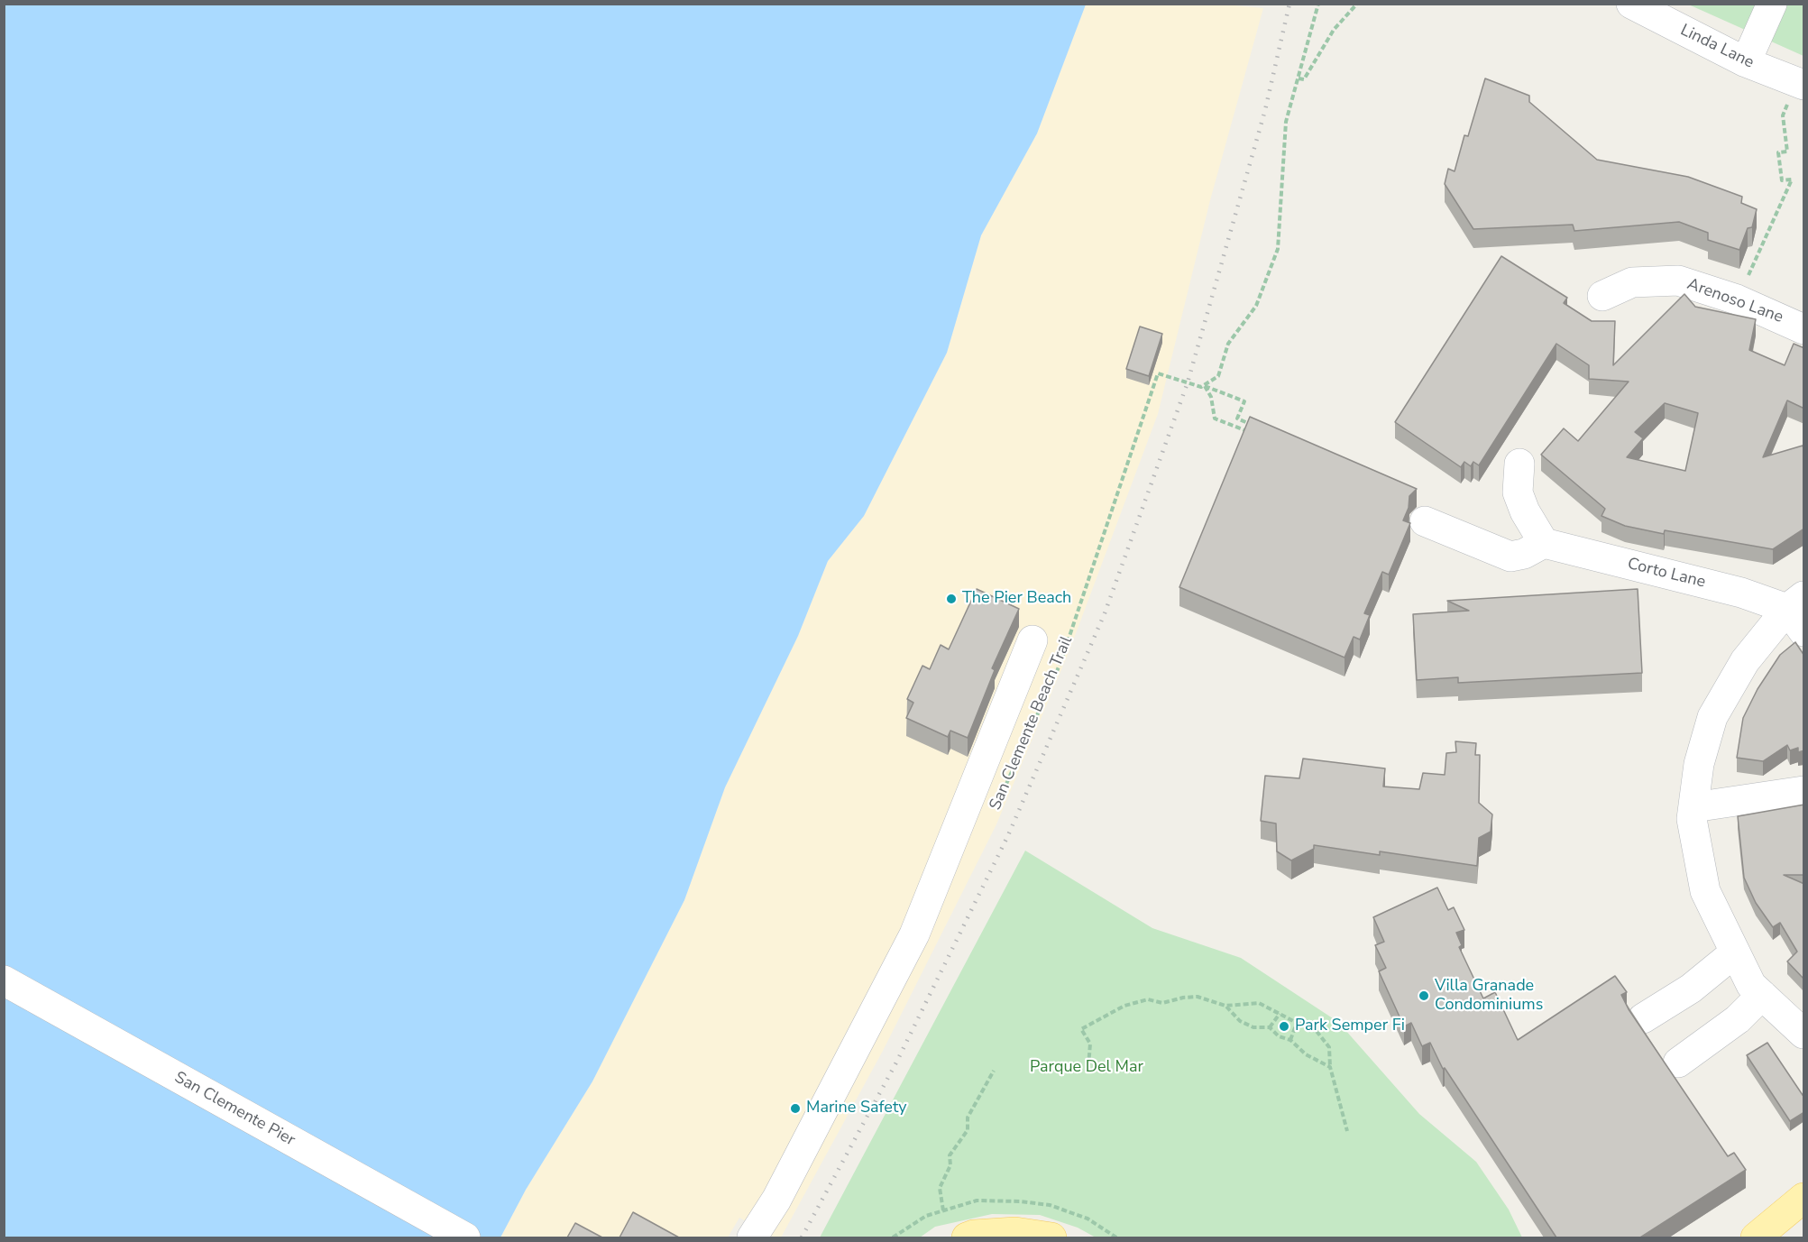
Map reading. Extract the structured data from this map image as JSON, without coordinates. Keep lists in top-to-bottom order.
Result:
{
  "streets": {
    "street": [
      "Linda Lane",
      "Arenoso Lane",
      "Corto Lane",
      "San Clemente Pier"
    ],
    "path": ["San Clemente Beach Trail"]
  },
  "parks": ["Parque Del Mar"],
  "places": [
    "The Pier Beach",
    "Villa Granade Condominiums",
    "Park Semper Fi",
    "Marine Safety"
  ]
}
